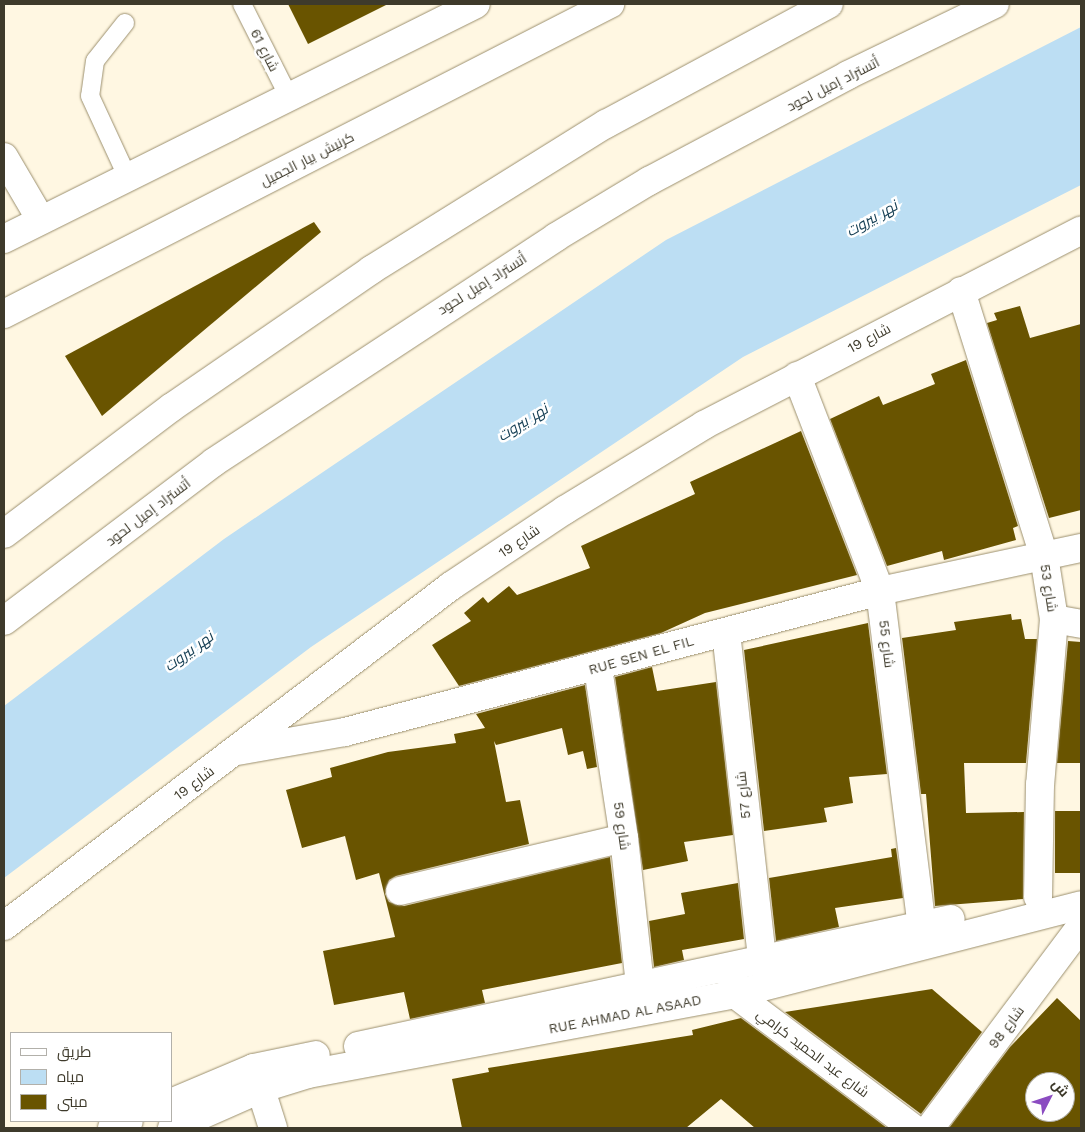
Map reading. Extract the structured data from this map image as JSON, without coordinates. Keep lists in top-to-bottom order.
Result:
{
  "streets": {
    "main road": [
      "أتستراد إميل لحود",
      "كرنيش بيار الجميل",
      "شارع 19",
      "شارع 53",
      "شارع 55",
      "RUE SEN EL FIL",
      "شارع 57",
      "شارع 59",
      "RUE AHMAD AL ASAAD",
      "شارع 98",
      "شارع عبد الحميد كرامي"
    ],
    "lane": ["شارع 61"]
  },
  "crossings": [
    ["شارع 19", "شارع 53"],
    ["شارع 19", "شارع 55"],
    ["شارع 19", "RUE SEN EL FIL"],
    ["شارع 53", "RUE SEN EL FIL"],
    ["شارع 53", "RUE AHMAD AL ASAAD"],
    ["شارع 55", "RUE SEN EL FIL"],
    ["شارع 55", "RUE AHMAD AL ASAAD"],
    ["RUE SEN EL FIL", "شارع 57"],
    ["RUE SEN EL FIL", "شارع 59"],
    ["شارع 57", "RUE AHMAD AL ASAAD"],
    ["شارع 59", "RUE AHMAD AL ASAAD"],
    ["RUE AHMAD AL ASAAD", "شارع عبد الحميد كرامي"]
  ],
  "water": ["نهر بيروت"],
  "legend": ["طريق", "مياه", "مبنى"],
  "north": "top right"
}
